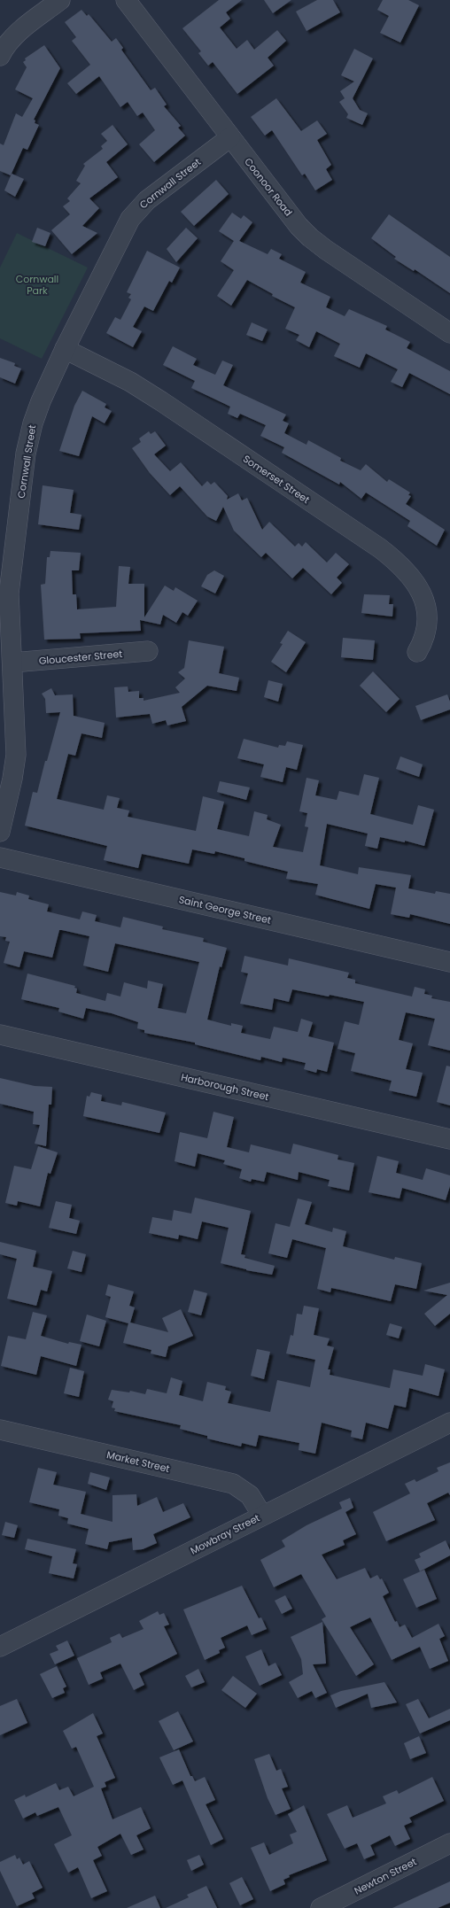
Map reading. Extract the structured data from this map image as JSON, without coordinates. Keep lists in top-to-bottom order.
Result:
{
  "streets": {
    "street": [
      "Cornwall Street",
      "Coonoor Road",
      "Somerset Street",
      "Gloucester Street",
      "Saint George Street",
      "Harborough Street",
      "Market Street",
      "Mowbray Street",
      "Newton Street"
    ]
  },
  "crossings": [
    ["Cornwall Street", "Coonoor Road"],
    ["Cornwall Street", "Somerset Street"],
    ["Cornwall Street", "Gloucester Street"],
    ["Market Street", "Mowbray Street"]
  ],
  "parks": ["Cornwall Park"]
}
